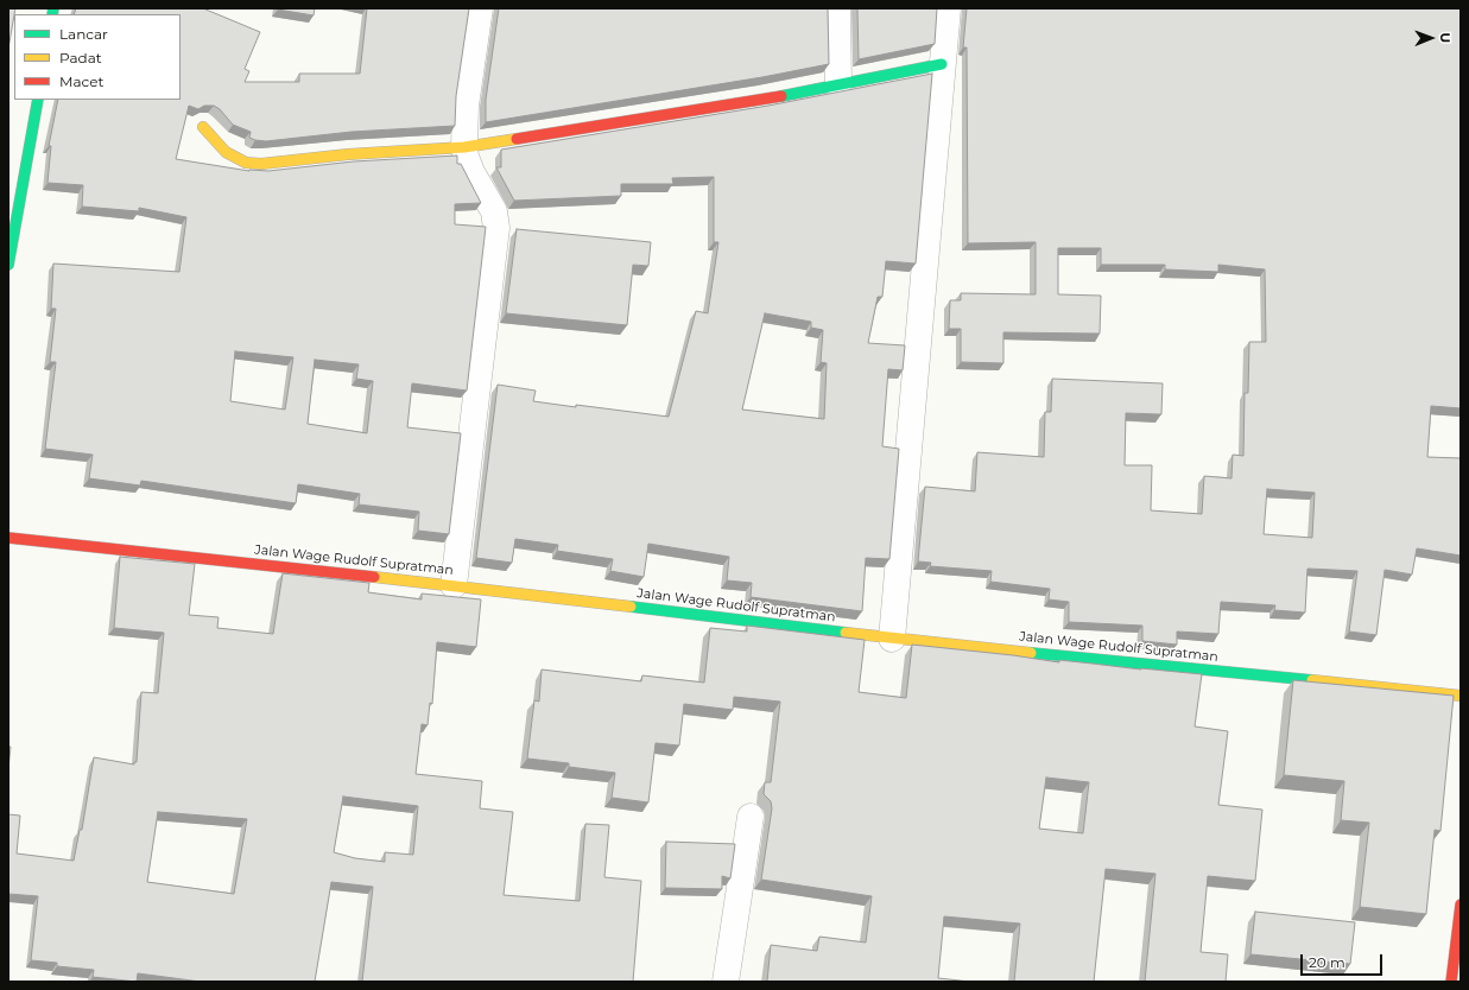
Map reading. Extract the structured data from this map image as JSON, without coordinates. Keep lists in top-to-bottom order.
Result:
{
  "streets": {
    "street": ["Jalan Wage Rudolf Supratman"]
  },
  "legend": ["Lancar", "Padat", "Macet"],
  "scale_bar": "20 m",
  "north": "right"
}
